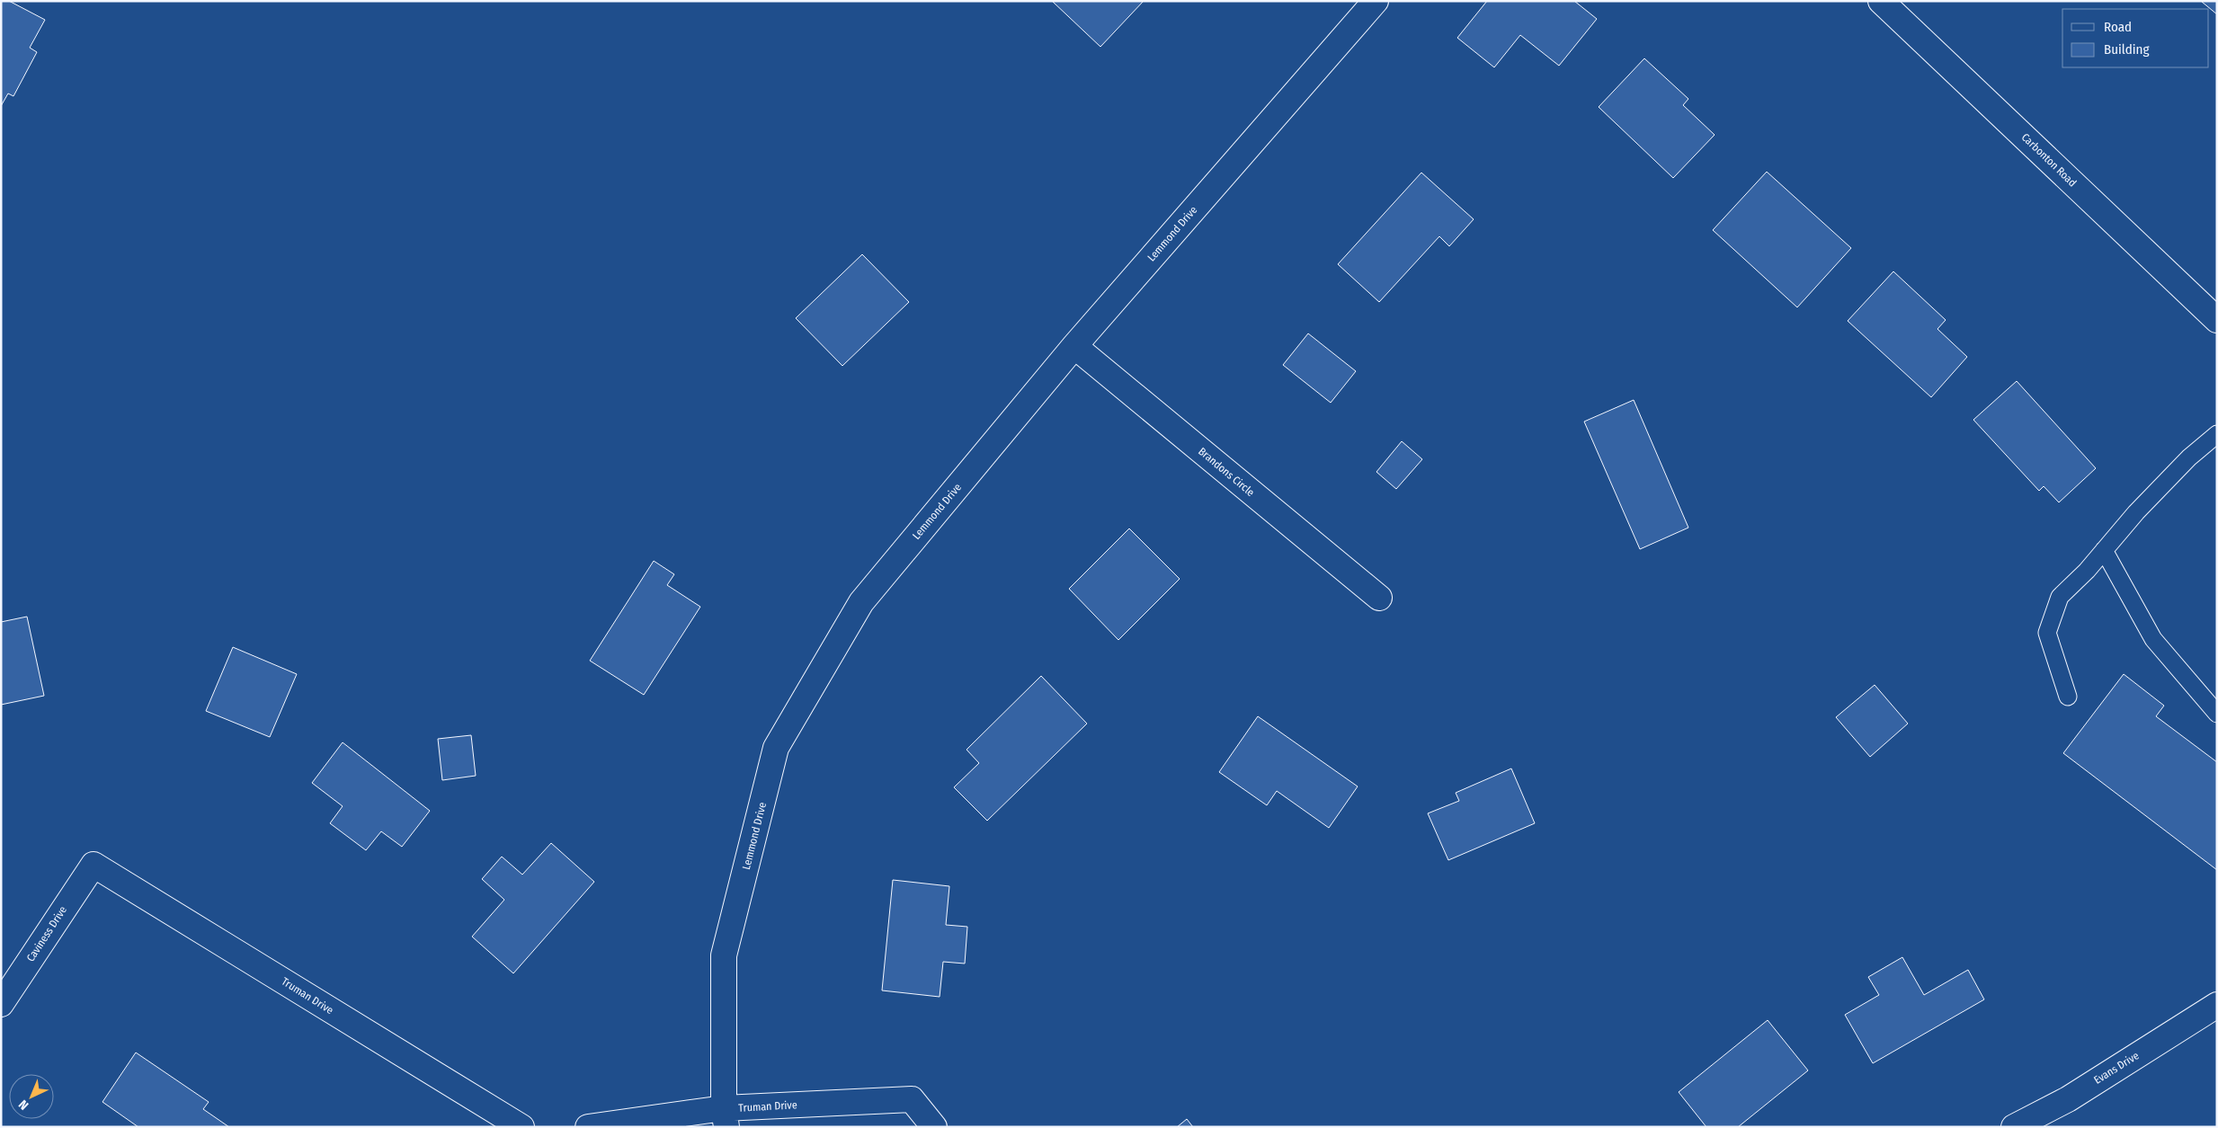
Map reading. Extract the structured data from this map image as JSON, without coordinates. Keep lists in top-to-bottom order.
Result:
{
  "streets": {
    "street": [
      "Carbonton Road",
      "Lemmond Drive",
      "Brandons Circle",
      "Caviness Drive",
      "Truman Drive",
      "Evans Drive"
    ]
  },
  "crossings": [
    ["Lemmond Drive", "Brandons Circle"],
    ["Lemmond Drive", "Truman Drive"],
    ["Caviness Drive", "Truman Drive"]
  ],
  "legend": ["Road", "Building"],
  "north": "bottom left"
}
